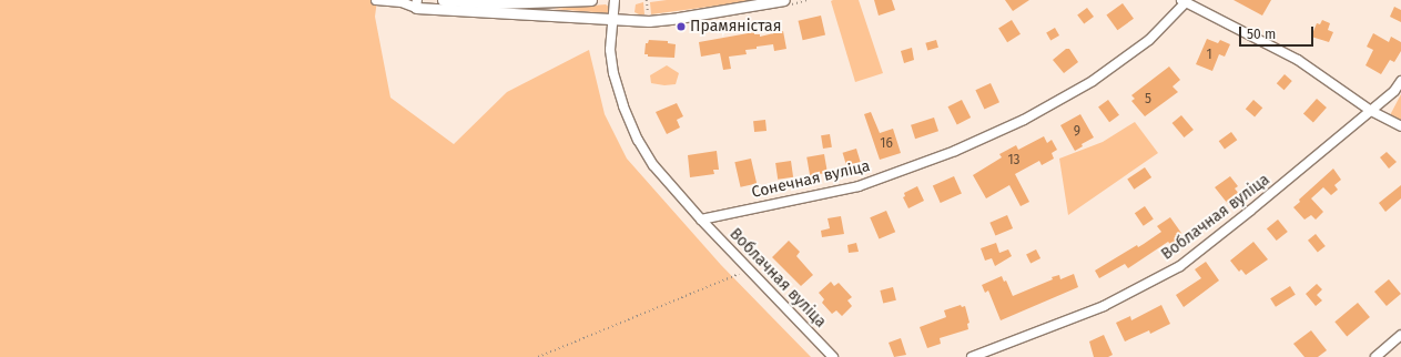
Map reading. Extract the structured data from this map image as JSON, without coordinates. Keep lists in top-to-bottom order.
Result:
{
  "streets": {
    "street": ["Сонечная вуліца", "Воблачная вуліца"]
  },
  "crossings": [
    ["Сонечная вуліца", "Воблачная вуліца"]
  ],
  "places": ["Прамяністая"],
  "house_numbers": [
    "1",
    "5",
    "9",
    "16",
    "13"
  ],
  "scale_bar": "50 m"
}
